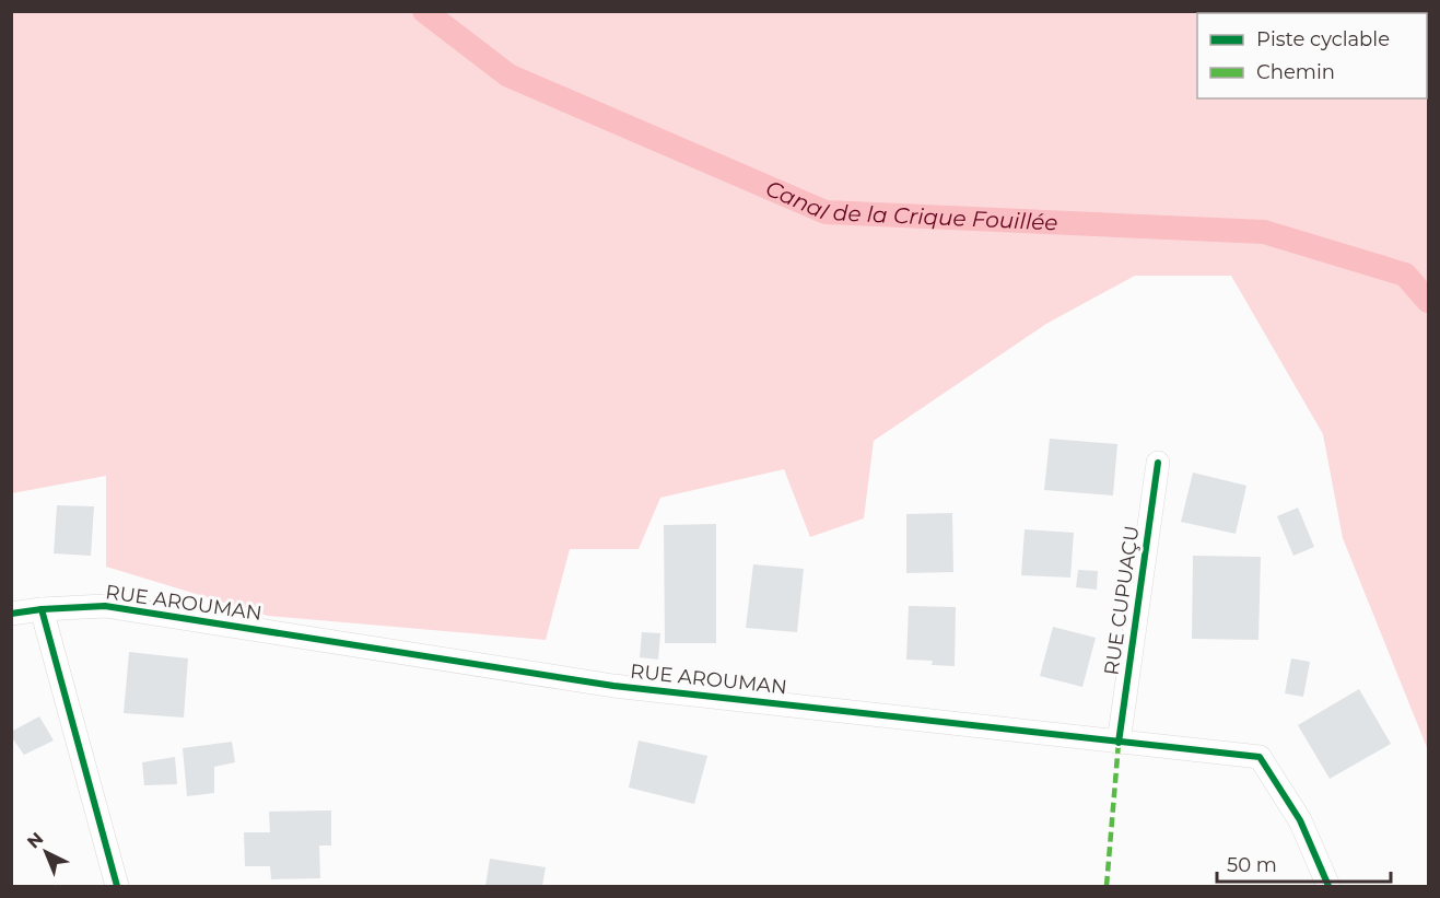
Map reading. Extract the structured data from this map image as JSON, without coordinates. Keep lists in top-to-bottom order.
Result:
{
  "streets": {
    "street": ["RUE CUPUAÇU", "RUE AROUMAN"]
  },
  "crossings": [
    ["RUE CUPUAÇU", "RUE AROUMAN"]
  ],
  "water": ["Canal de la Crique Fouillée"],
  "legend": ["Piste cyclable", "Chemin"],
  "scale_bar": "50 m",
  "north": "top left"
}
